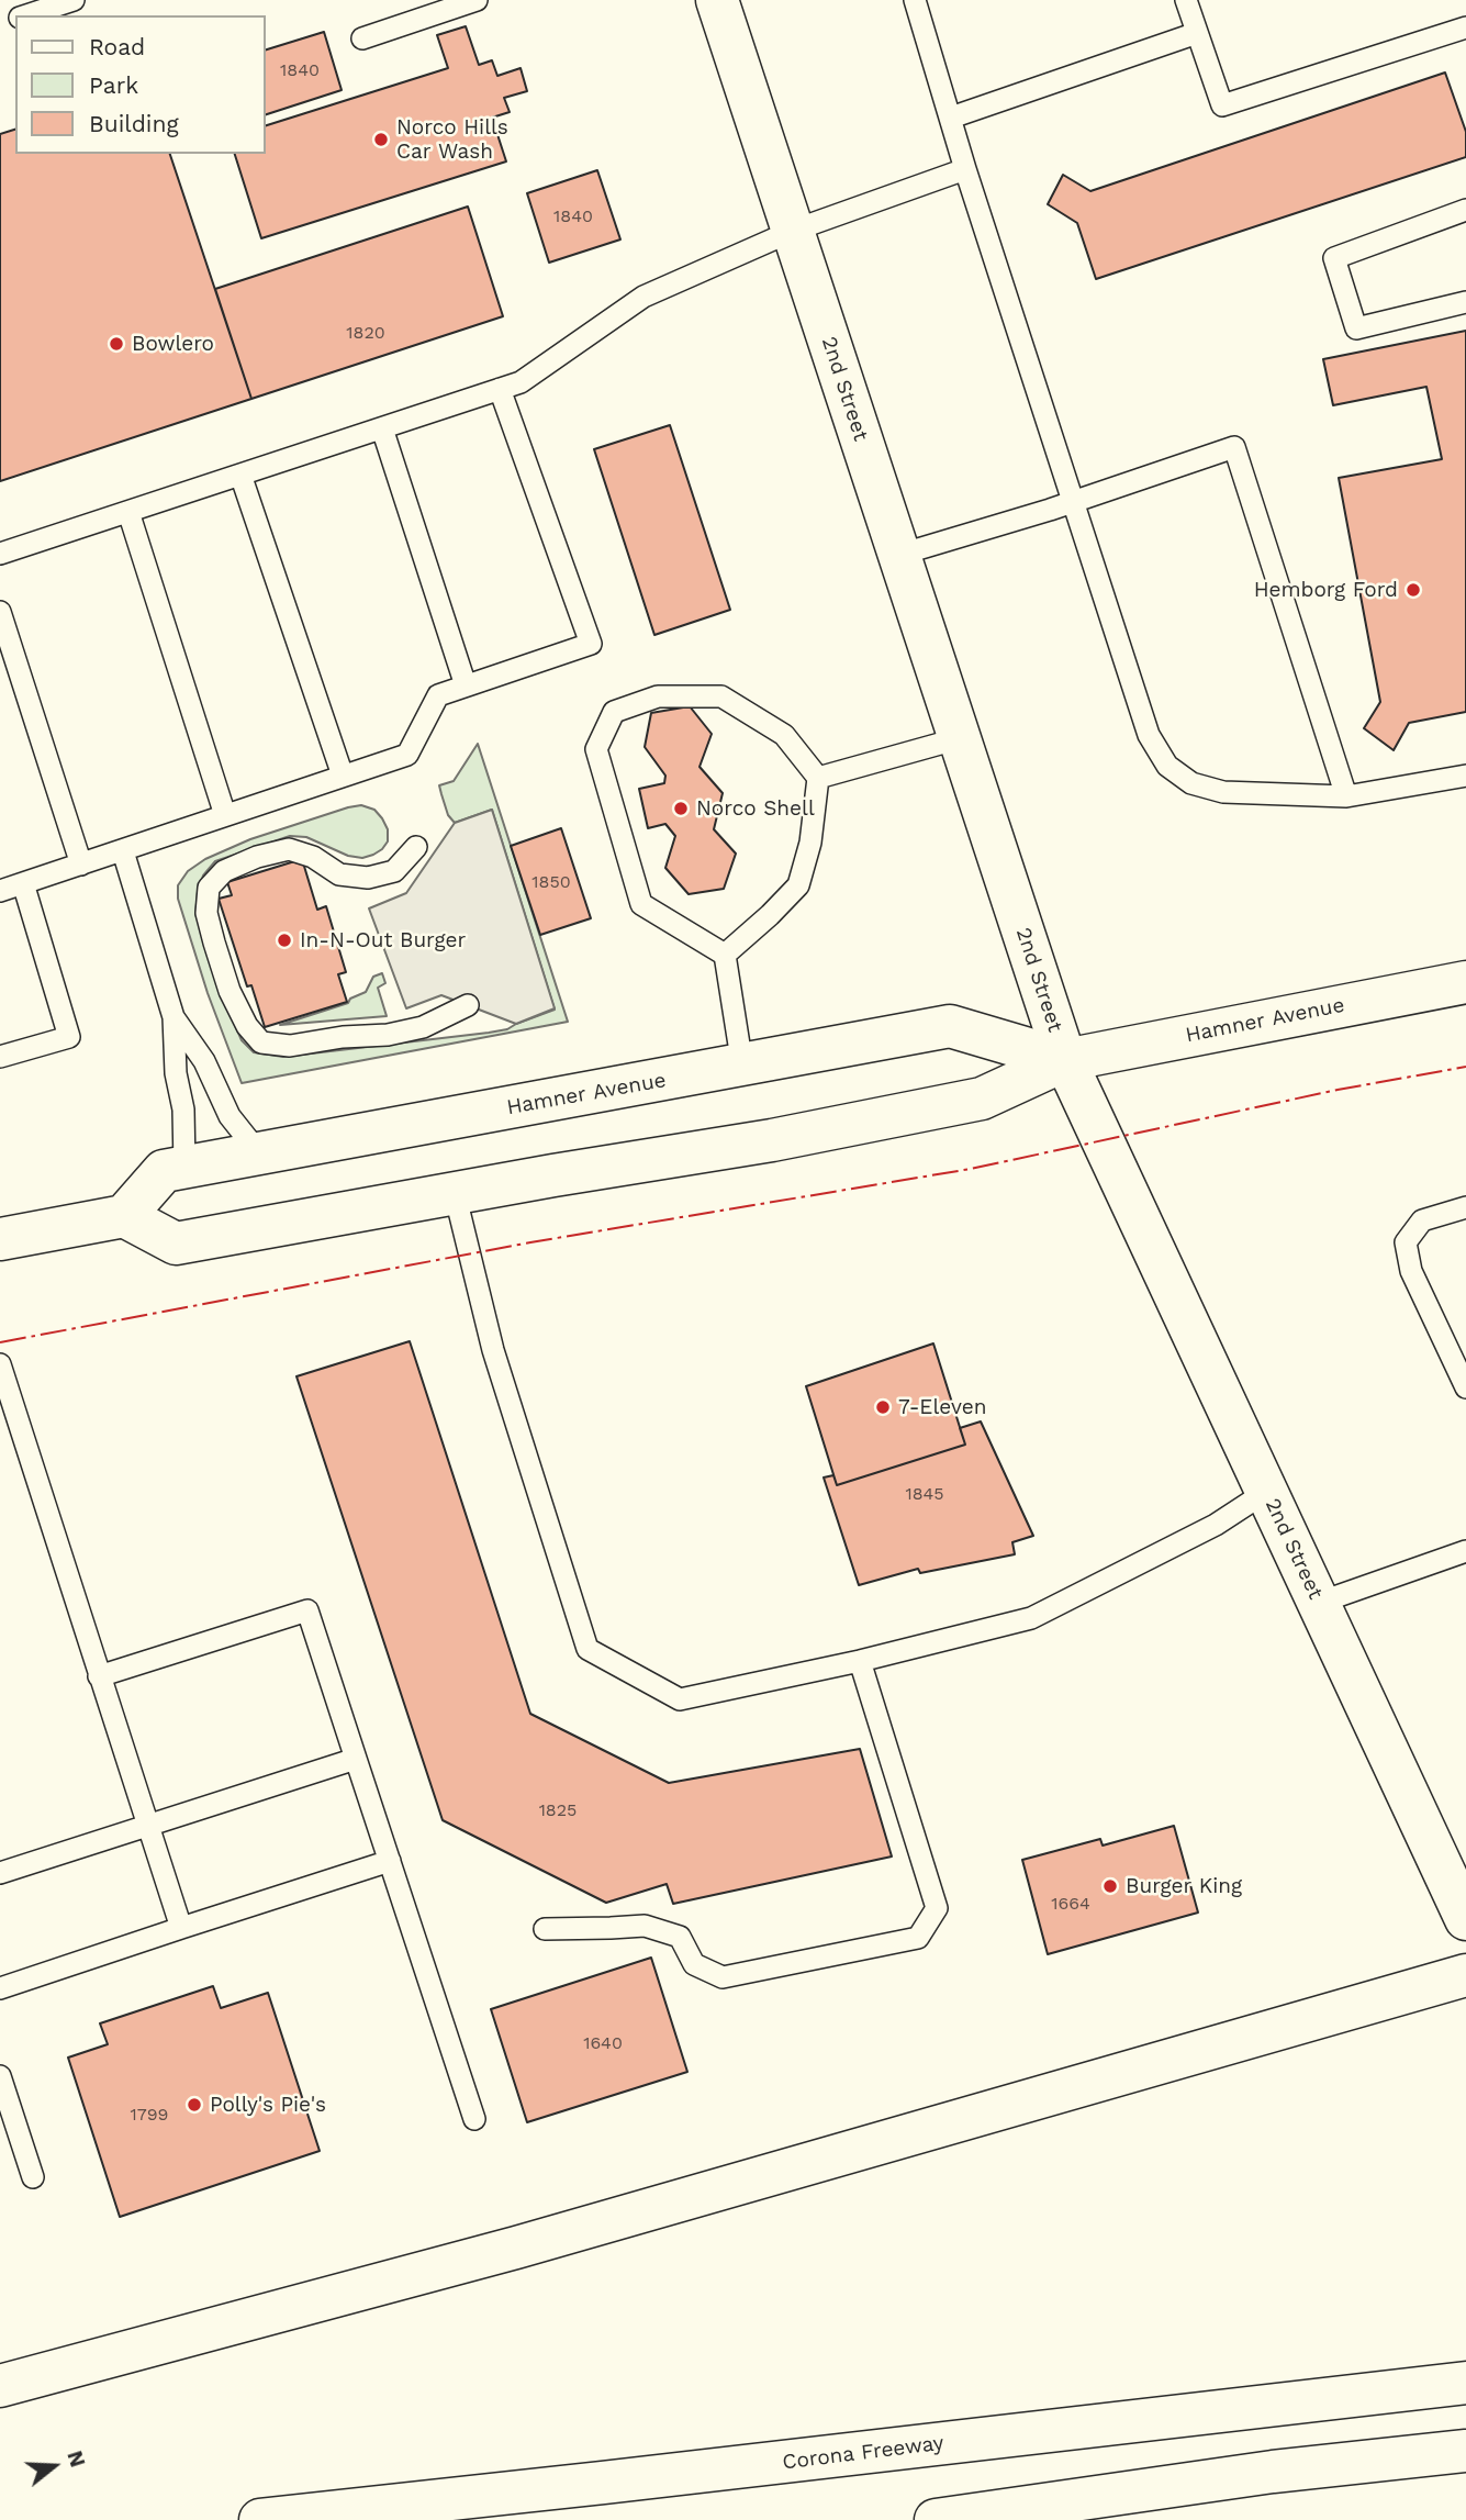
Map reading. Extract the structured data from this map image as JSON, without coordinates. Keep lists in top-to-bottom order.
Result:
{
  "streets": {
    "main road": ["2nd Street", "Hamner Avenue", "Corona Freeway"]
  },
  "crossings": [
    ["2nd Street", "Hamner Avenue"]
  ],
  "places": [
    "Norco Hills Car Wash",
    "Bowlero",
    "Hemborg Ford",
    "Norco Shell",
    "In-N-Out Burger",
    "7-Eleven",
    "Burger King",
    "Polly's Pie's"
  ],
  "house_numbers": [
    "1840",
    "1840",
    "1820",
    "1850",
    "1845",
    "1825",
    "1664",
    "1640",
    "1799"
  ],
  "legend": ["Road", "Park", "Building"],
  "north": "right"
}
